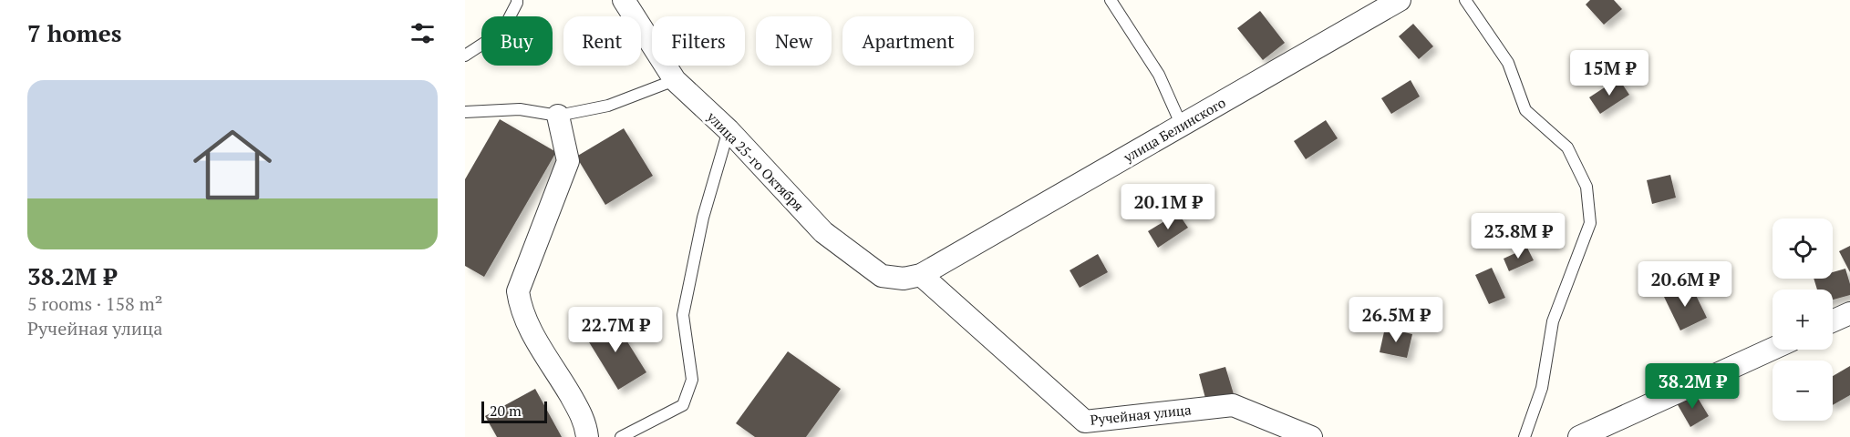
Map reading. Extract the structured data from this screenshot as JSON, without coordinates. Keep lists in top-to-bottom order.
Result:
{
  "streets": {
    "street": ["улица Белинского", "улица 25-го Октября", "Ручейная улица"]
  },
  "crossings": [
    ["улица Белинского", "улица 25-го Октября"],
    ["улица Белинского", "Ручейная улица"],
    ["улица 25-го Октября", "Ручейная улица"]
  ],
  "scale_bar": "20 m",
  "page": {
    "heading": "7 homes",
    "chip": [
      "Buy",
      "Rent",
      "Filters",
      "New",
      "Apartment"
    ],
    "price": [
      "15M ₽",
      "20.1M ₽",
      "23.8M ₽",
      "20.6M ₽",
      "26.5M ₽",
      "22.7M ₽",
      "38.2M ₽"
    ],
    "list": [
      {
        "name": "38.2M ₽",
        "note": "5 rooms · 158 m² · Ручейная улица"
      }
    ],
    "map_buttons": ["+", "−"],
    "scale": "20 m"
  }
}
